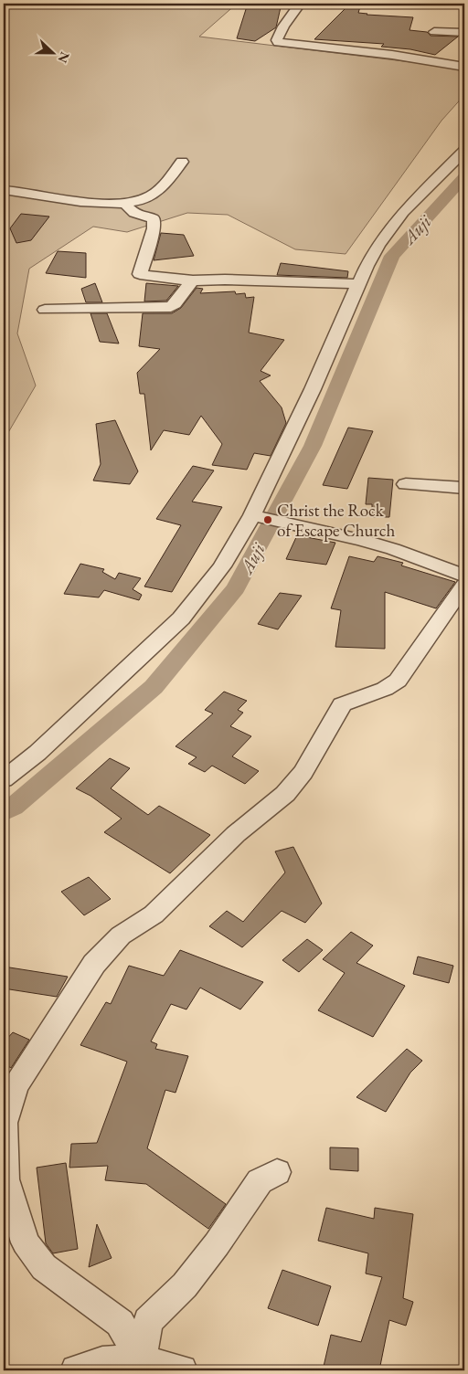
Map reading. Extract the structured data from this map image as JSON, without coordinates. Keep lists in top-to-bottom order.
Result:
{
  "water": ["Auji"],
  "places": ["Christ the Rock of Escape Church"],
  "north": "right"
}
